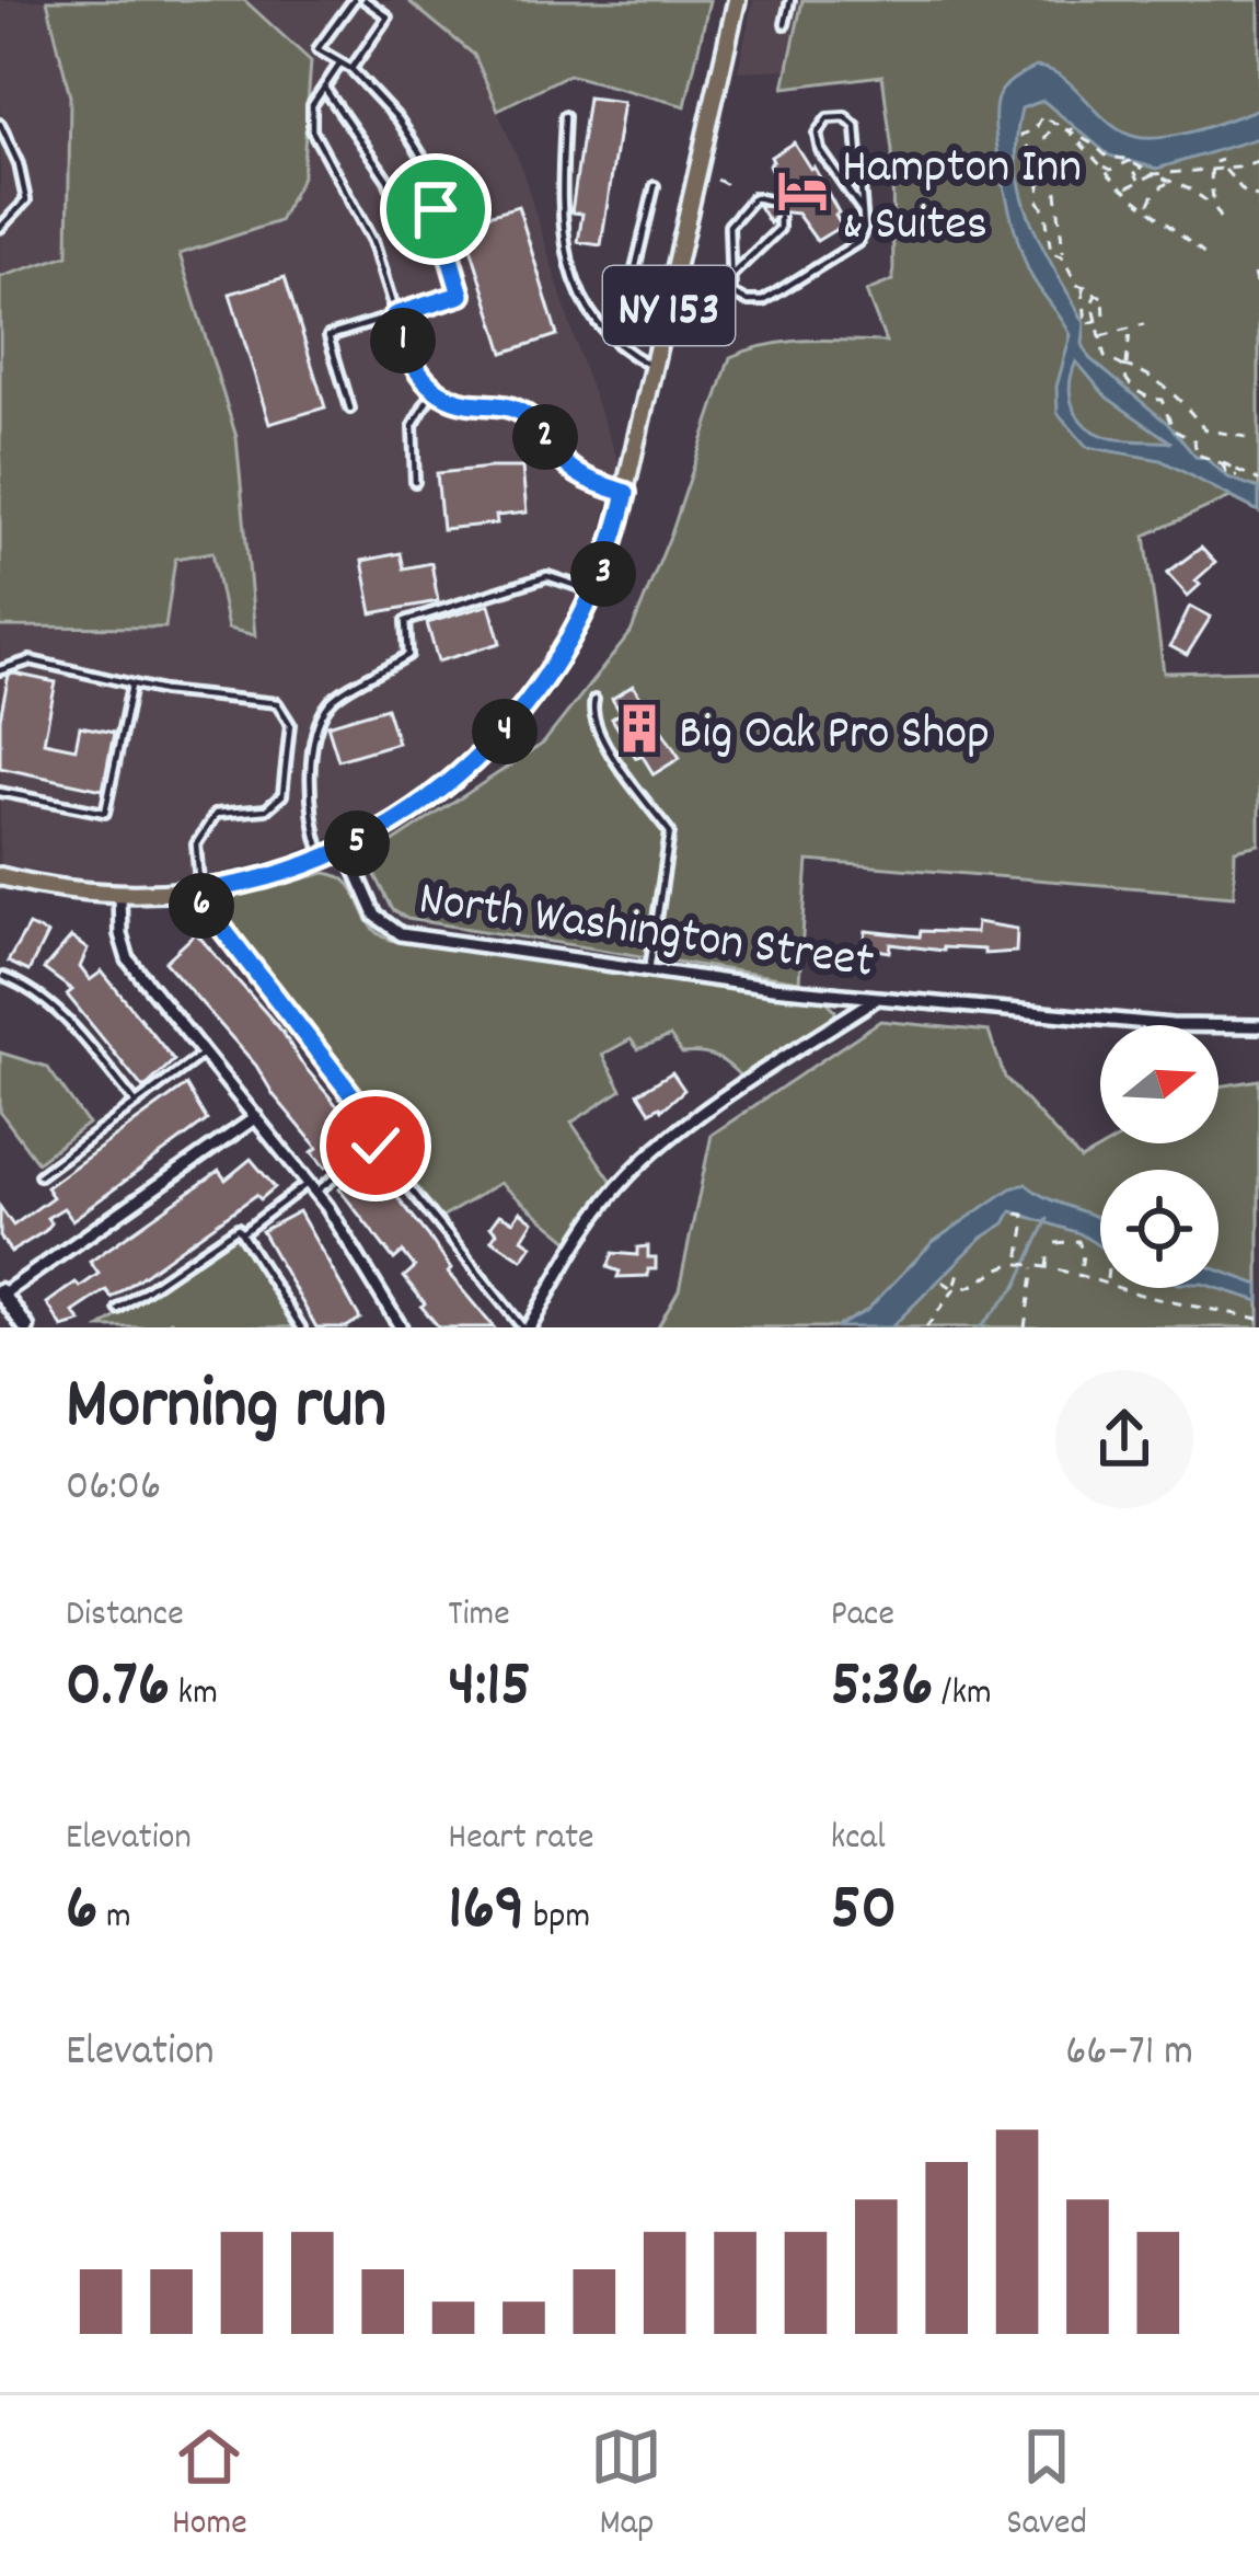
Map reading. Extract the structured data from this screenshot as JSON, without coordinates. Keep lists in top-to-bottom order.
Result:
{
  "streets": {
    "main road": ["NY 153"],
    "street": ["North Washington Street"]
  },
  "crossings": [
    ["NY 153", "North Washington Street"]
  ],
  "places": {
    "hotel": ["Hampton Inn & Suites"],
    "building": ["Big Oak Pro Shop"]
  },
  "north": "right",
  "page": {
    "pins": [
      "1",
      "2",
      "3",
      "4",
      "5",
      "6"
    ],
    "heading": ["Morning run", "06:06"],
    "stats": [
      ["Distance", "0.76 km"],
      ["Time", "4:15"],
      ["Pace", "5:36 /km"],
      ["Elevation", "6 m"],
      ["Heart rate", "169 bpm"],
      ["kcal", "50"]
    ],
    "chart": ["Elevation", "66–71 m"],
    "tabs": ["Home", "Map", "Saved"]
  }
}
